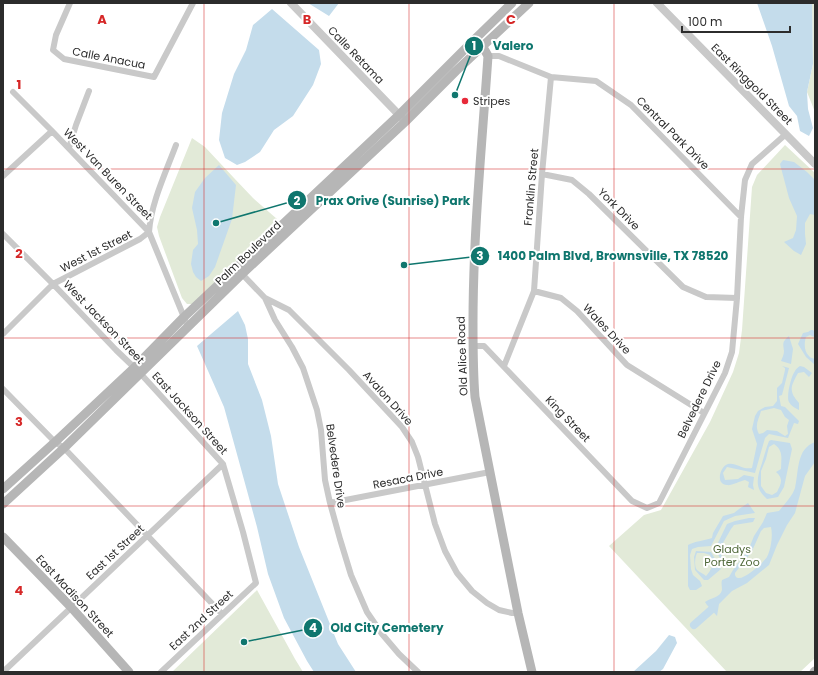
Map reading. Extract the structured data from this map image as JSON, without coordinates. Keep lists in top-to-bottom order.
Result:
{
  "streets": {
    "main road": ["Palm Boulevard", "Old Alice Road", "East Madison Street"],
    "street": [
      "Calle Retama",
      "Calle Anacua",
      "East Ringgold Street",
      "Central Park Drive",
      "West Van Buren Street",
      "Franklin Street",
      "York Drive",
      "West 1st Street",
      "West Jackson Street",
      "Wales Drive",
      "Avalon Drive",
      "Belvedere Drive",
      "East Jackson Street",
      "King Street",
      "Resaca Drive",
      "East 1st Street",
      "East 2nd Street"
    ]
  },
  "crossings": [
    ["Calle Retama", "Palm Boulevard"],
    ["East Ringgold Street", "Belvedere Drive"],
    ["Central Park Drive", "Franklin Street"],
    ["Central Park Drive", "Old Alice Road"],
    ["Central Park Drive", "Belvedere Drive"],
    ["West Van Buren Street", "West 1st Street"],
    ["West Van Buren Street", "Palm Boulevard"],
    ["Franklin Street", "York Drive"],
    ["Franklin Street", "Wales Drive"],
    ["Franklin Street", "King Street"],
    ["York Drive", "Belvedere Drive"],
    ["West 1st Street", "West Jackson Street"],
    ["Palm Boulevard", "West Jackson Street"],
    ["Palm Boulevard", "Avalon Drive"],
    ["Palm Boulevard", "East Jackson Street"],
    ["West Jackson Street", "East Jackson Street"],
    ["Wales Drive", "Belvedere Drive"],
    ["Old Alice Road", "Avalon Drive"],
    ["Old Alice Road", "King Street"],
    ["Old Alice Road", "Resaca Drive"],
    ["Avalon Drive", "Belvedere Drive"],
    ["Avalon Drive", "Resaca Drive"],
    ["Belvedere Drive", "King Street"],
    ["Belvedere Drive", "Resaca Drive"],
    ["East Jackson Street", "East 1st Street"],
    ["East Jackson Street", "East 2nd Street"],
    ["East 1st Street", "East Madison Street"]
  ],
  "parks": ["Gladys Porter Zoo"],
  "places": [
    "Valero",
    "Stripes",
    "Prax Orive (Sunrise) Park",
    "1400 Palm Blvd, Brownsville, TX 78520",
    "Old City Cemetery"
  ],
  "scale_bar": "100 m",
  "grid": {
    "columns": ["A", "B", "C"],
    "rows": [
      "1",
      "2",
      "3",
      "4"
    ]
  }
}
